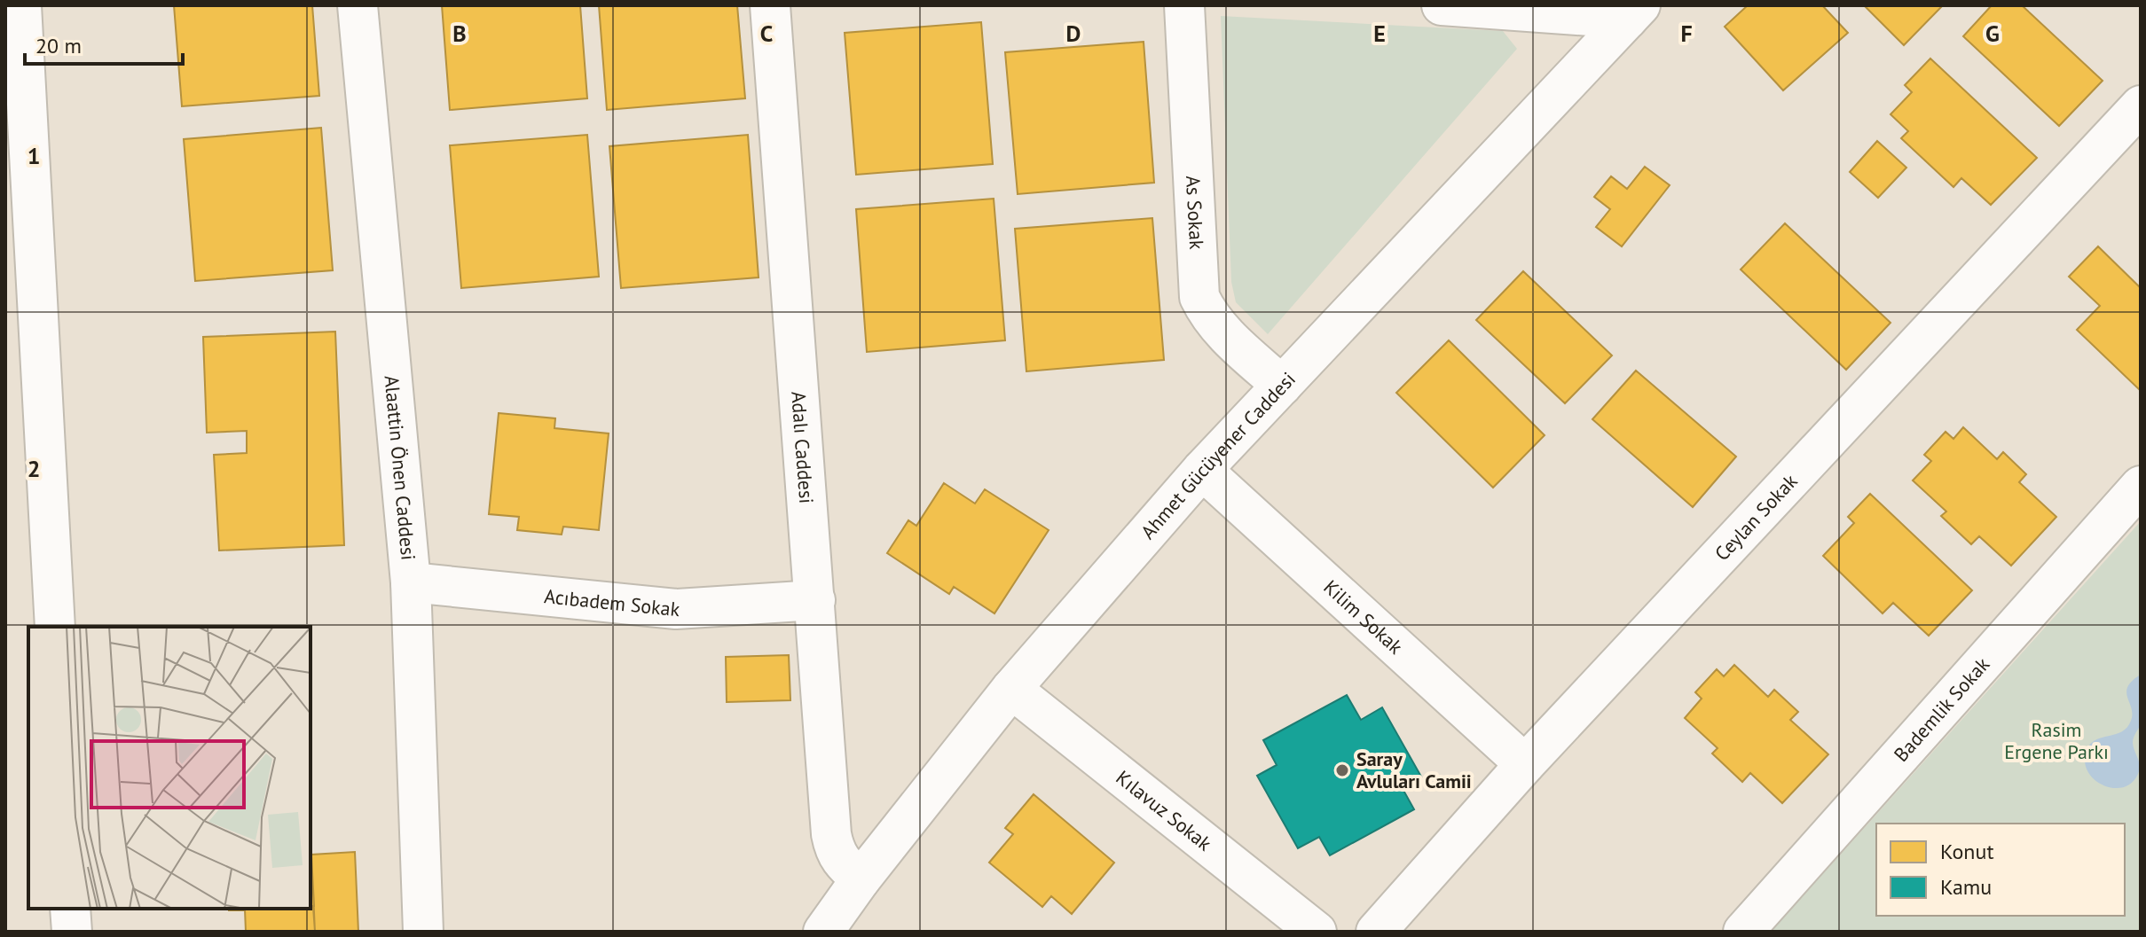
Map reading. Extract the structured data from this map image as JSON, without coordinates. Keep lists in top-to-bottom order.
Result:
{
  "streets": {
    "street": [
      "As Sokak",
      "Adalı Caddesi",
      "Ahmet Gücüyener Caddesi",
      "Alaattin Önen Caddesi",
      "Ceylan Sokak",
      "Acıbadem Sokak",
      "Kilim Sokak",
      "Bademlik Sokak",
      "Kılavuz Sokak"
    ]
  },
  "crossings": [
    ["As Sokak", "Ahmet Gücüyener Caddesi"],
    ["Adalı Caddesi", "Ahmet Gücüyener Caddesi"],
    ["Adalı Caddesi", "Acıbadem Sokak"],
    ["Ahmet Gücüyener Caddesi", "Kilim Sokak"],
    ["Ahmet Gücüyener Caddesi", "Kılavuz Sokak"],
    ["Alaattin Önen Caddesi", "Acıbadem Sokak"],
    ["Ceylan Sokak", "Kilim Sokak"]
  ],
  "parks": ["Rasim Ergene Parkı"],
  "places": ["Saray Avluları Camii"],
  "legend": ["Konut", "Kamu"],
  "scale_bar": "20 m",
  "grid": {
    "columns": [
      "B",
      "C",
      "D",
      "E",
      "F",
      "G"
    ],
    "rows": ["1", "2"]
  }
}
